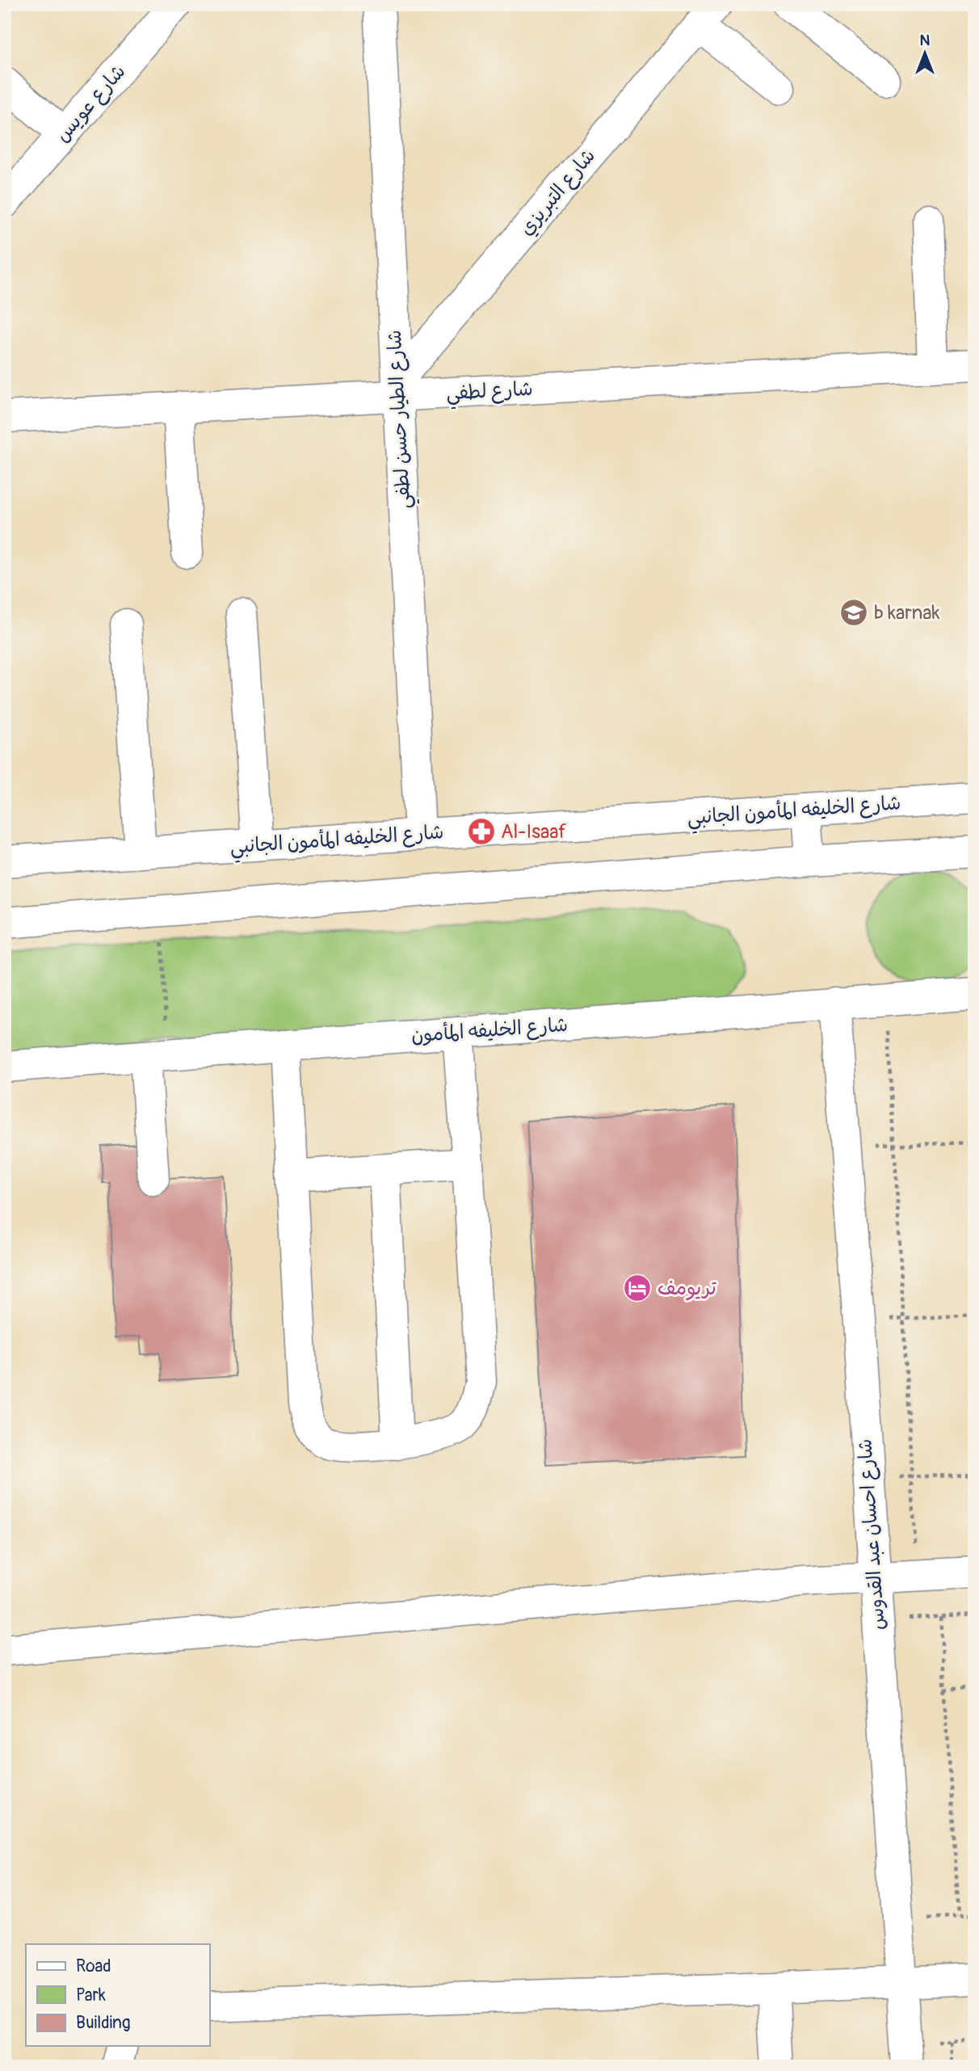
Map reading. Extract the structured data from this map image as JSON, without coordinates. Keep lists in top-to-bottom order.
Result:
{
  "streets": {
    "street": [
      "شارع عويس",
      "شارع التبريزي",
      "شارع لطفي",
      "شارع الطيار حسن لطفي",
      "شارع الخليفه المأمون الجانبي",
      "شارع الخليفه المأمون",
      "شارع احسان عبد القدوس"
    ]
  },
  "crossings": [
    ["شارع التبريزي", "شارع لطفي"],
    ["شارع التبريزي", "شارع الطيار حسن لطفي"],
    ["شارع لطفي", "شارع الطيار حسن لطفي"],
    ["شارع الطيار حسن لطفي", "شارع الخليفه المأمون الجانبي"],
    ["شارع الخليفه المأمون", "شارع احسان عبد القدوس"]
  ],
  "places": {
    "school or university": ["b karnak"],
    "pharmacy": ["Al-Isaaf"],
    "hotel": ["تريومف"]
  },
  "legend": ["Road", "Park", "Building"],
  "north": "top"
}
